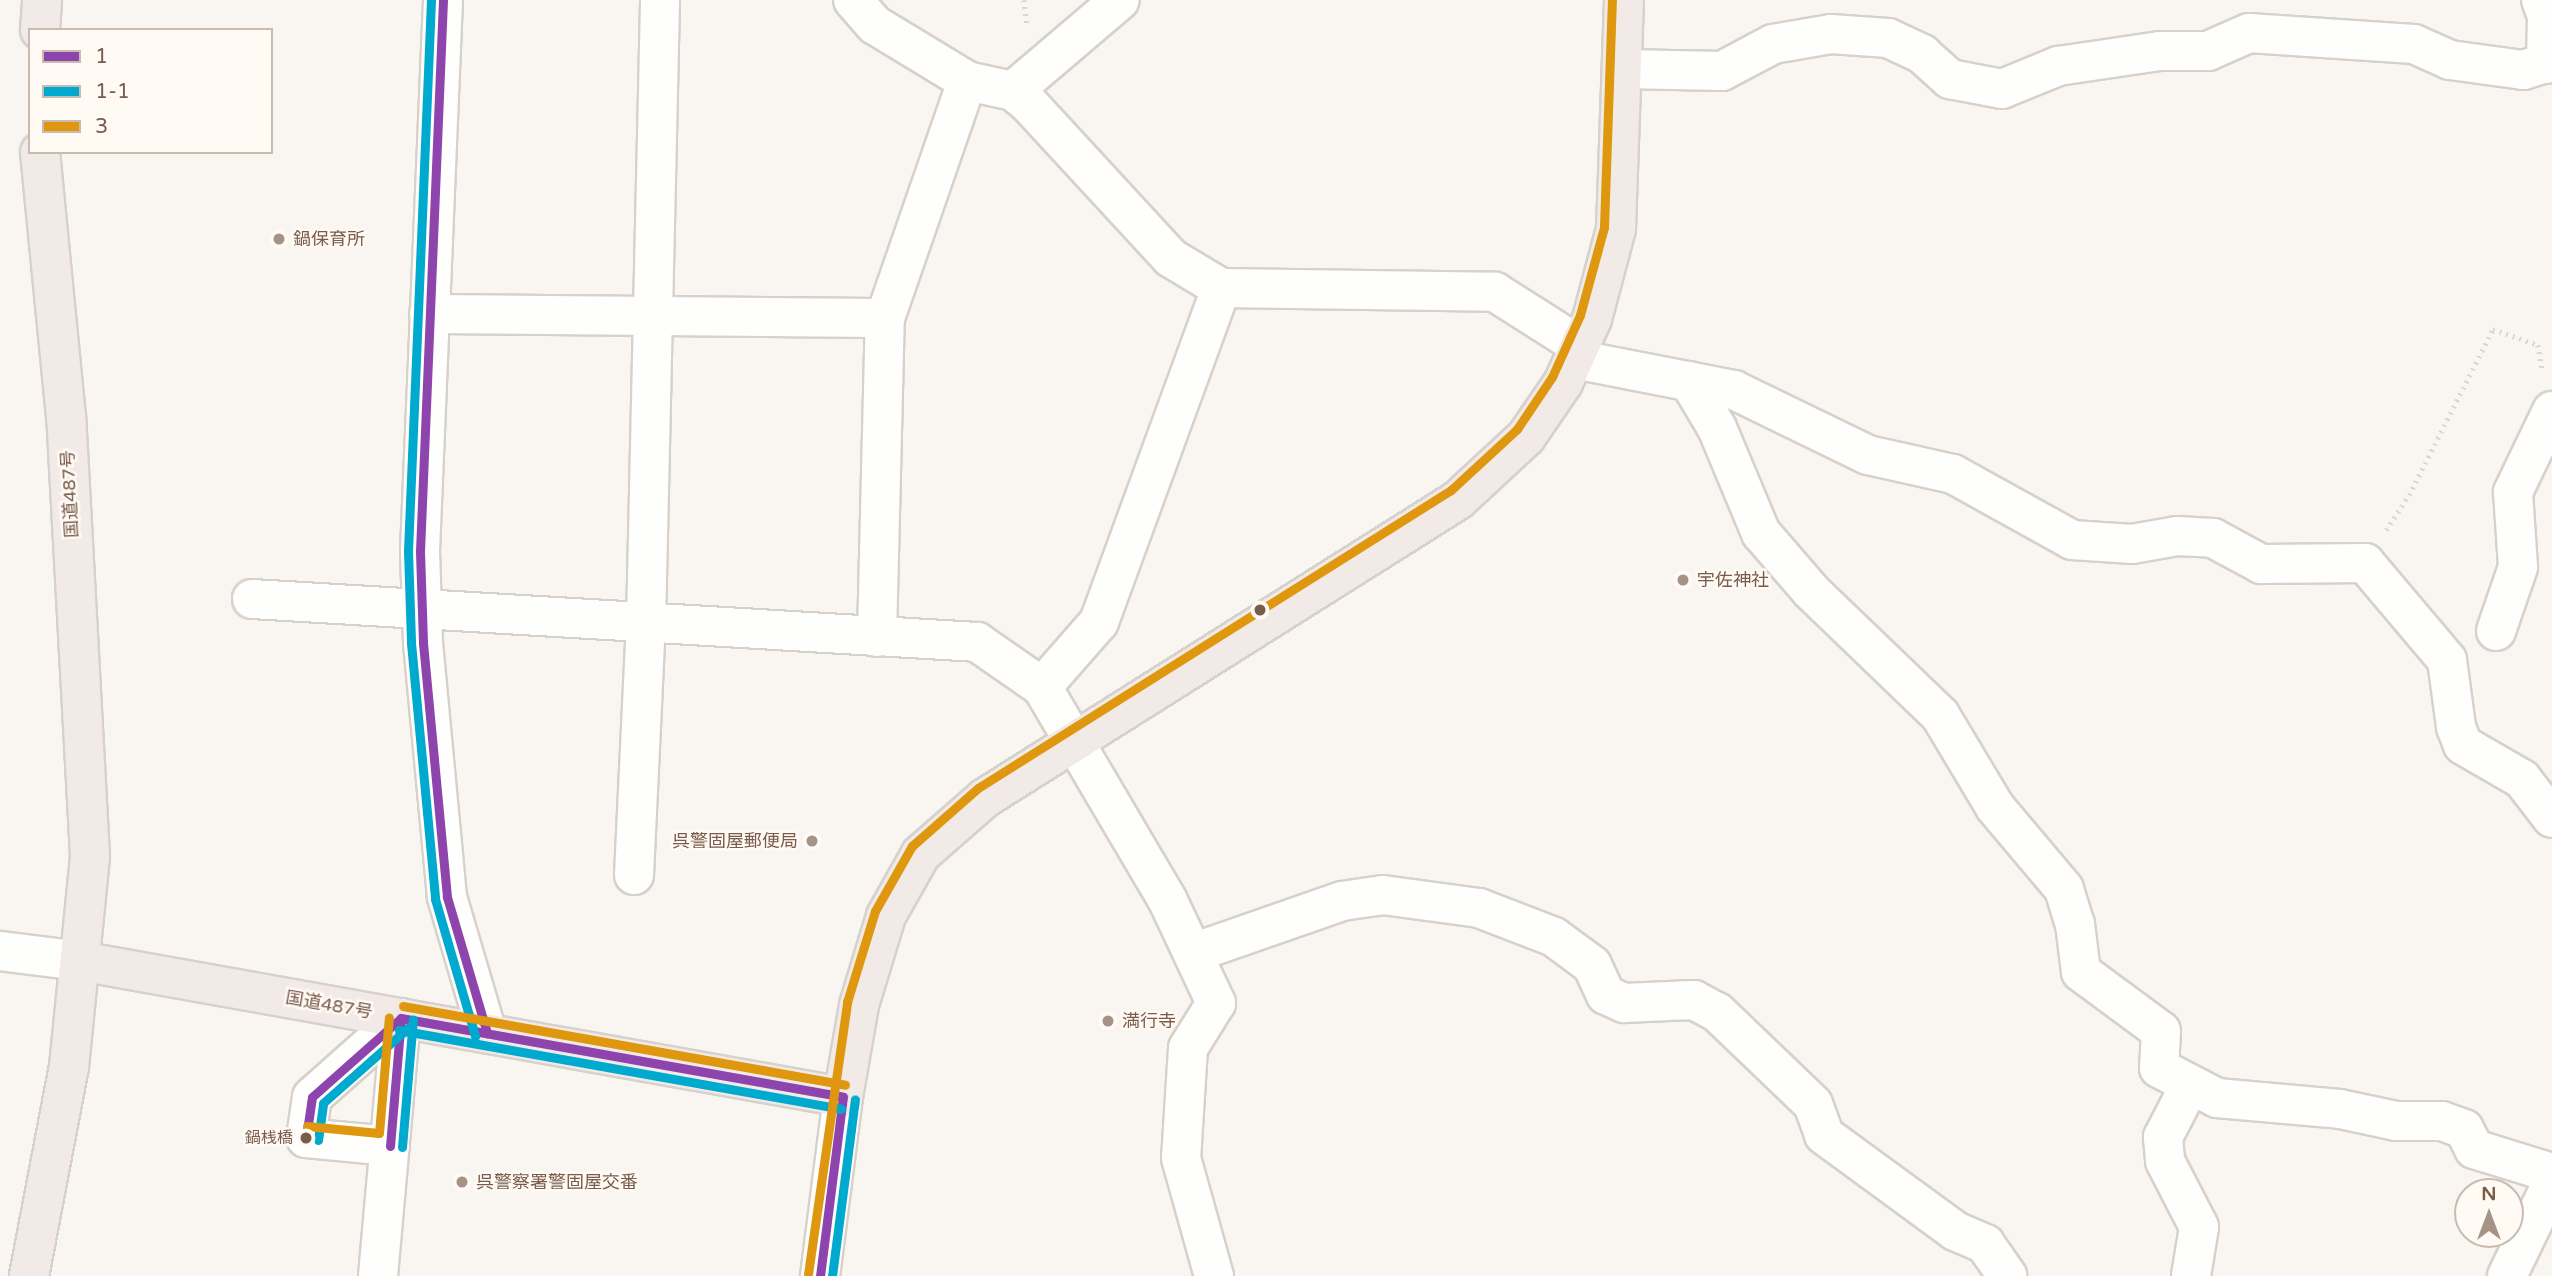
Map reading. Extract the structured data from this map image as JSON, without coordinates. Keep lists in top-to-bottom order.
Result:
{
  "streets": {
    "highway": ["国道487号"]
  },
  "places": [
    "鍋保育所",
    "宇佐神社",
    "呉警固屋郵便局",
    "満行寺",
    "鍋桟橋",
    "呉警察署警固屋交番"
  ],
  "lines": ["transit line 1", "transit line 1-1", "transit line 3"],
  "legend": ["1", "1-1", "3"],
  "north": "top"
}
